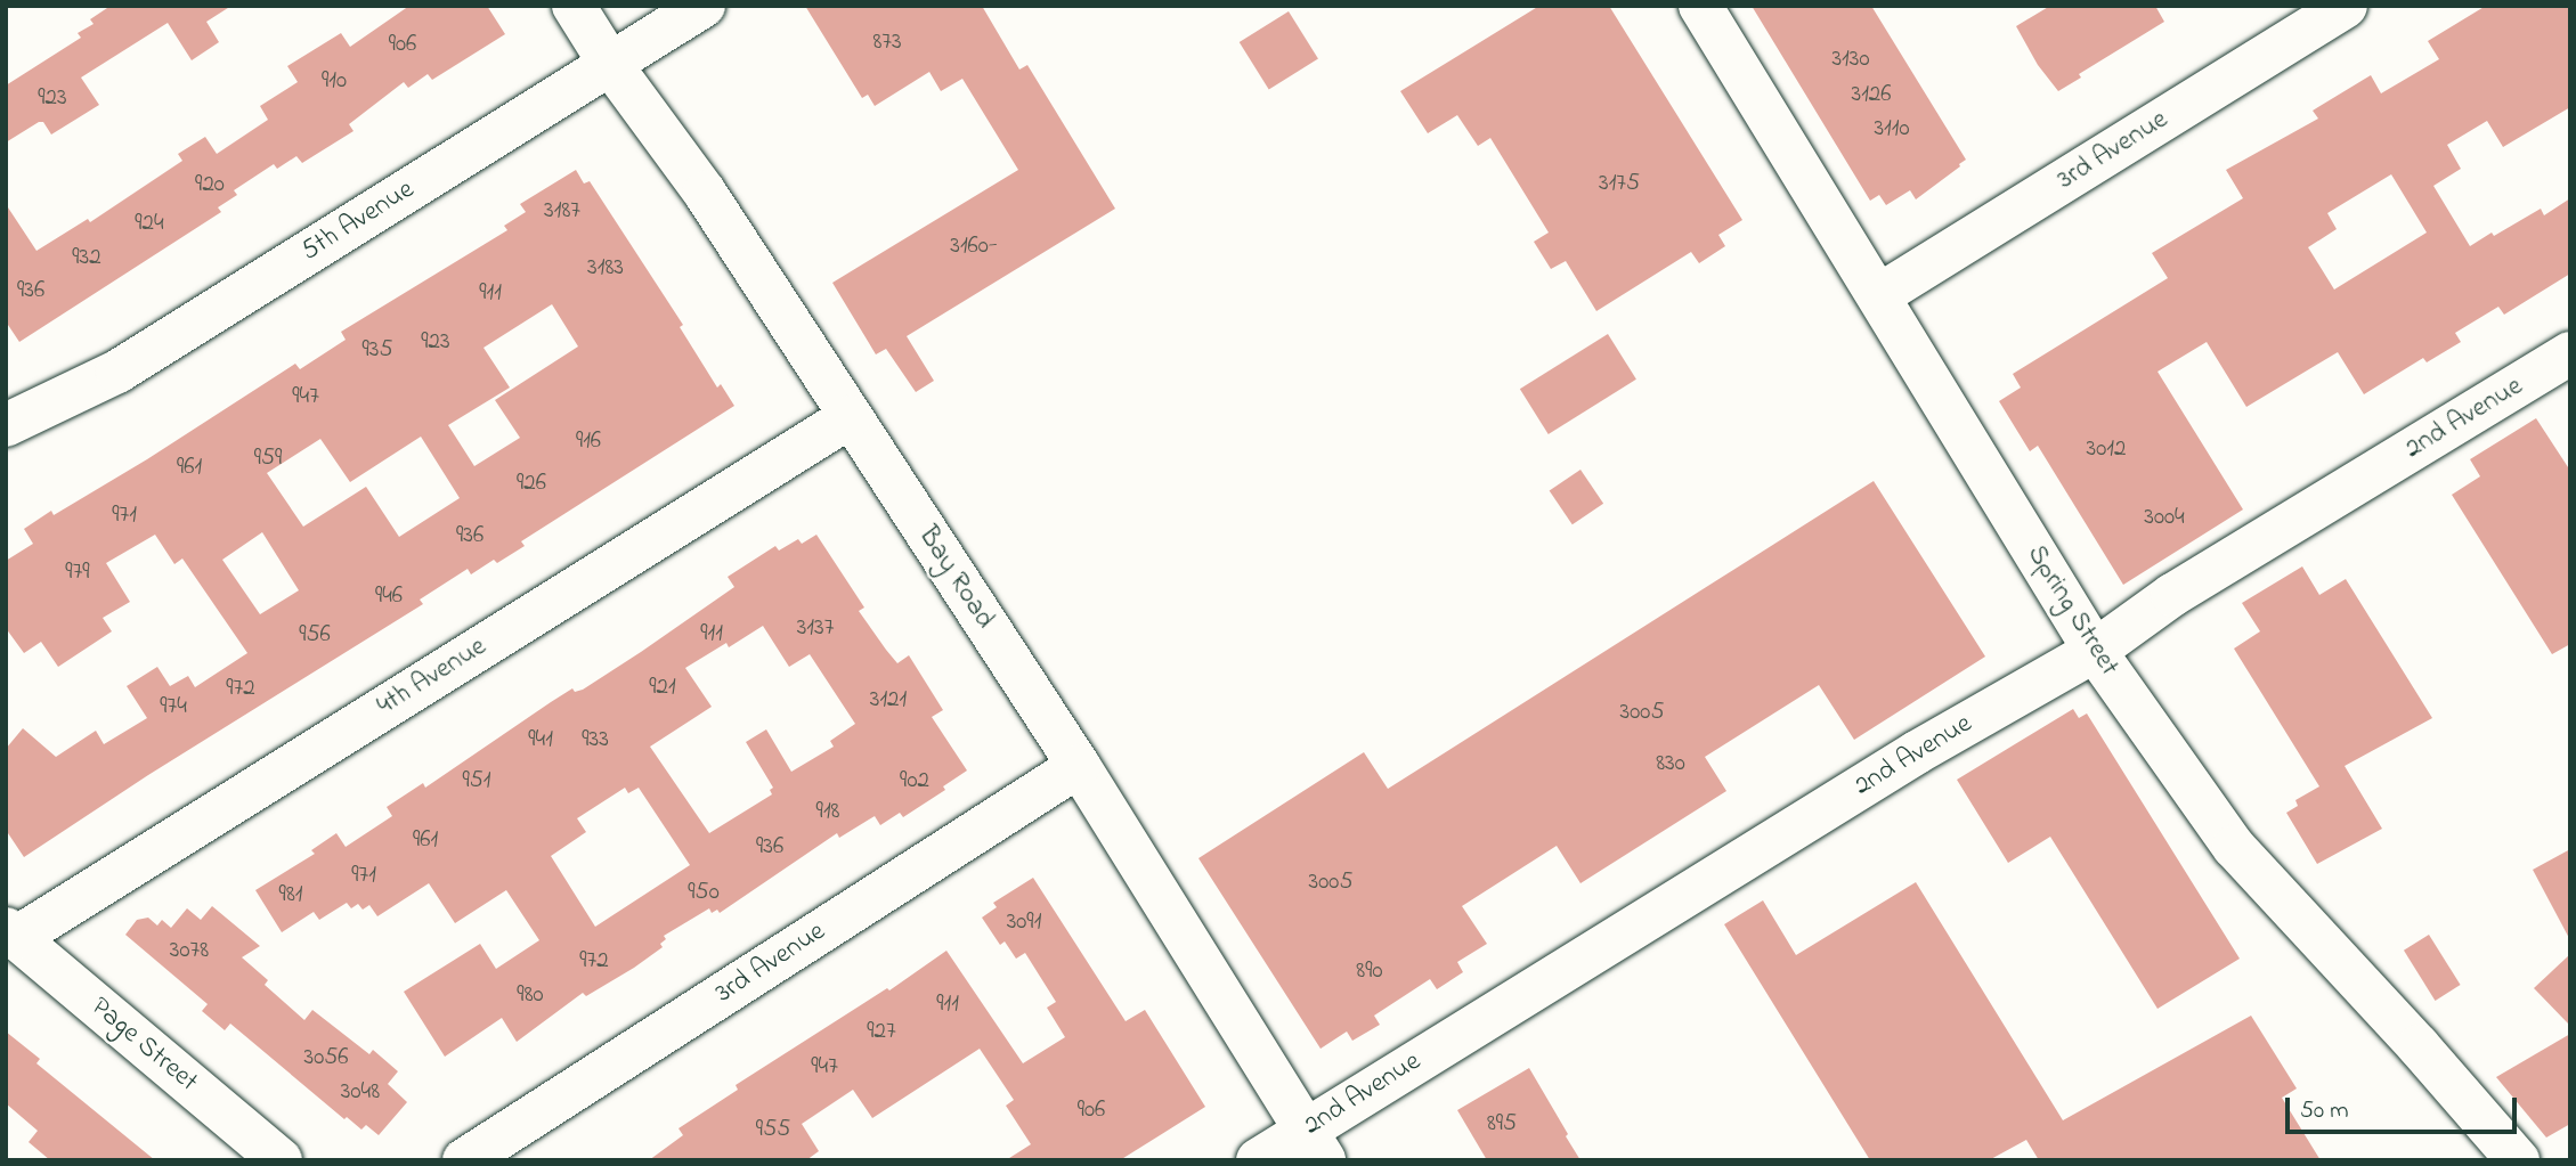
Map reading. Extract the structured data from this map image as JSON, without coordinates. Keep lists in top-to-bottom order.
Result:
{
  "streets": {
    "street": [
      "3rd Avenue",
      "5th Avenue",
      "2nd Avenue",
      "Bay Road",
      "Spring Street",
      "4th Avenue",
      "Page Street"
    ]
  },
  "crossings": [
    ["3rd Avenue", "Bay Road"],
    ["3rd Avenue", "Spring Street"],
    ["5th Avenue", "Bay Road"],
    ["2nd Avenue", "Bay Road"],
    ["2nd Avenue", "Spring Street"],
    ["Bay Road", "4th Avenue"],
    ["4th Avenue", "Page Street"]
  ],
  "house_numbers": [
    "873",
    "906",
    "3130",
    "910",
    "3126",
    "923",
    "3110",
    "3175",
    "920",
    "3187",
    "924",
    "3160-",
    "932",
    "3183",
    "936",
    "911",
    "923",
    "935",
    "947",
    "916",
    "3012",
    "959",
    "961",
    "926",
    "971",
    "3004",
    "936",
    "979",
    "946",
    "3137",
    "911",
    "956",
    "921",
    "972",
    "3121",
    "974",
    "3005",
    "941",
    "933",
    "830",
    "951",
    "902",
    "918",
    "961",
    "936",
    "971",
    "3005",
    "950",
    "981",
    "3091",
    "3078",
    "972",
    "890",
    "980",
    "911",
    "927",
    "3056",
    "947",
    "3048",
    "906",
    "895",
    "955"
  ],
  "scale_bar": "50 m"
}
